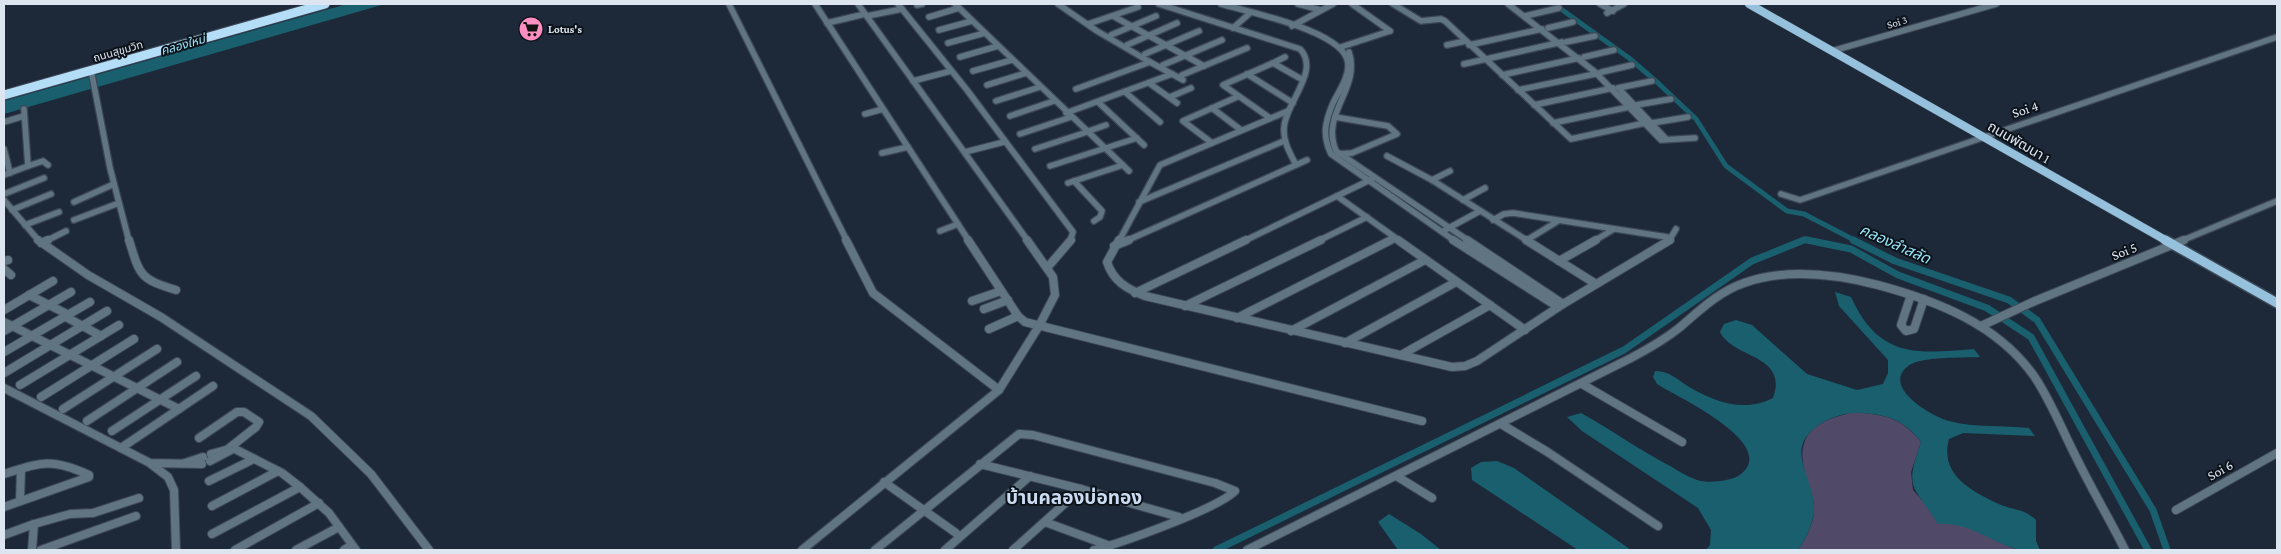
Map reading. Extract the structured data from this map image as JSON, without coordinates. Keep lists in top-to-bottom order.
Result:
{
  "streets": {
    "highway": ["ถนนสุขุมวิท"],
    "main road": ["ถนนพัฒนา 1"],
    "street": [
      "Soi 3",
      "Soi 4",
      "Soi 5",
      "Soi 6"
    ]
  },
  "crossings": [
    ["Soi 3", "ถนนพัฒนา 1"],
    ["Soi 4", "ถนนพัฒนา 1"],
    ["ถนนพัฒนา 1", "Soi 5"]
  ],
  "districts": ["บ้านคลองบ่อทอง"],
  "water": ["คลองใหม่", "คลองลำสลัด"],
  "places": {
    "supermarket": ["Lotus's"]
  }
}
